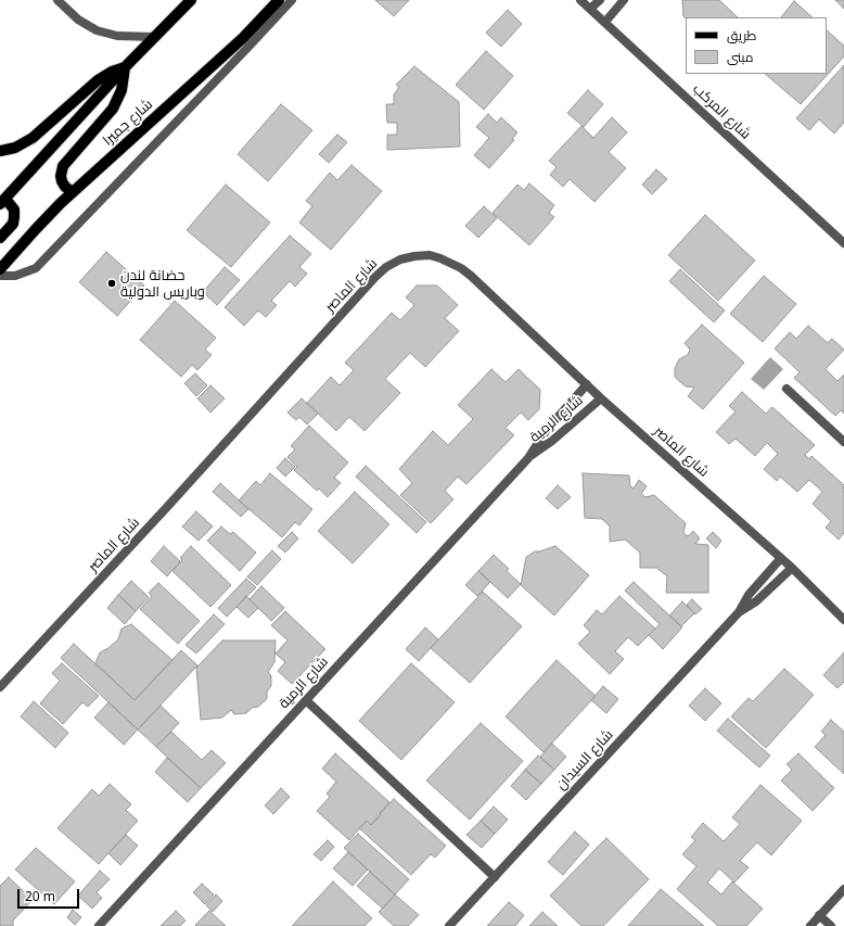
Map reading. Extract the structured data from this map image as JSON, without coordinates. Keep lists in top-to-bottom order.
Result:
{
  "streets": {
    "main road": ["شارع جميرا"],
    "street": [
      "شارع المركب",
      "شارع الماصر",
      "شارع الرمية",
      "شارع السيدان"
    ]
  },
  "crossings": [
    ["شارع الماصر", "شارع الرمية"],
    ["شارع الماصر", "شارع السيدان"]
  ],
  "places": ["حضانة لندن وباريس الدولية"],
  "legend": ["طريق", "مبنى"],
  "scale_bar": "20 m"
}
